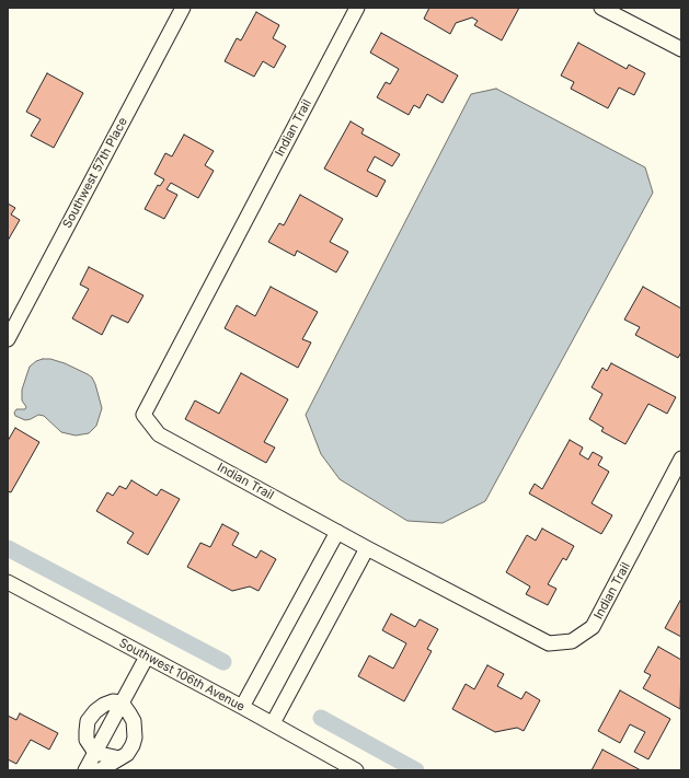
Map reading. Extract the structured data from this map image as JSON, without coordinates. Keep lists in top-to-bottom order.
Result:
{
  "streets": {
    "street": ["Indian Trail", "Southwest 57th Place", "Southwest 106th Avenue"]
  }
}
